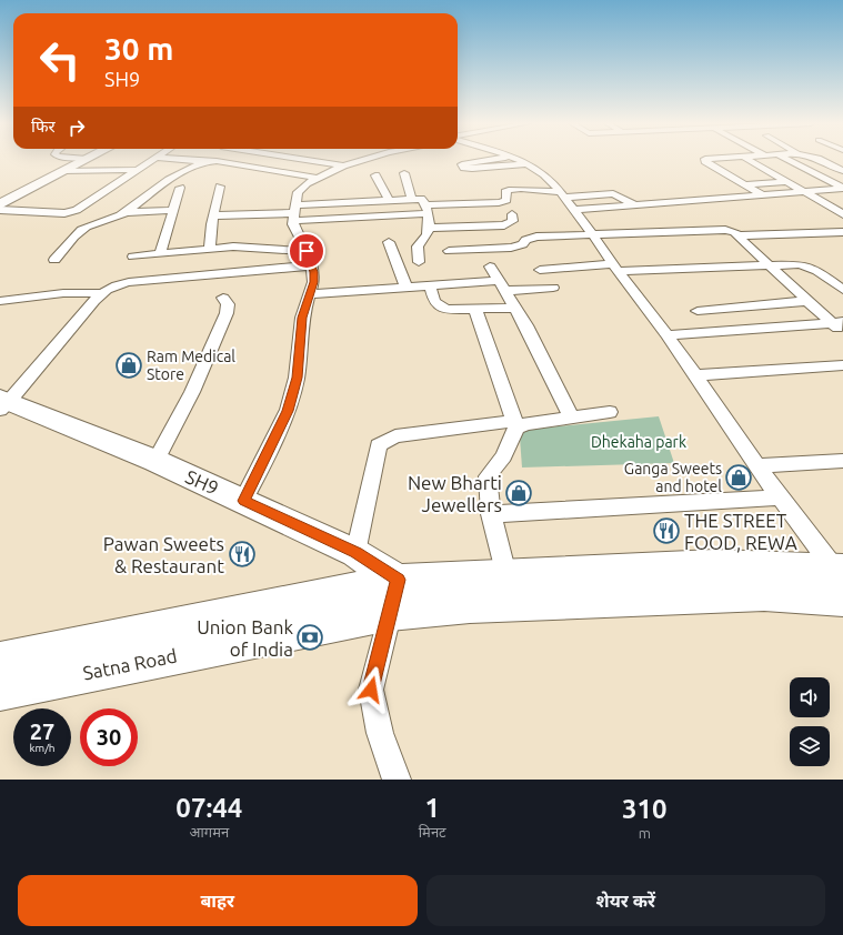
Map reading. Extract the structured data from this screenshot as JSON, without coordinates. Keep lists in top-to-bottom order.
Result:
{
  "streets": {
    "main road": ["SH9", "Satna Road"]
  },
  "crossings": [
    ["SH9", "Satna Road"]
  ],
  "parks": ["Dhekaha park"],
  "places": {
    "shop": ["Ram Medical Store", "Ganga Sweets and hotel", "New Bharti Jewellers"],
    "restaurant": ["THE STREET FOOD, REWA", "Pawan Sweets & Restaurant"],
    "bank": ["Union Bank of India"]
  },
  "page": {
    "turn": ["30 m", "SH9"],
    "then": "फिर",
    "speed": "27 km/h",
    "limit": "30",
    "eta": [
      "07:44",
      "आगमन",
      "1",
      "मिनट",
      "310",
      "m"
    ],
    "buttons": ["बाहर", "शेयर करें"]
  }
}
